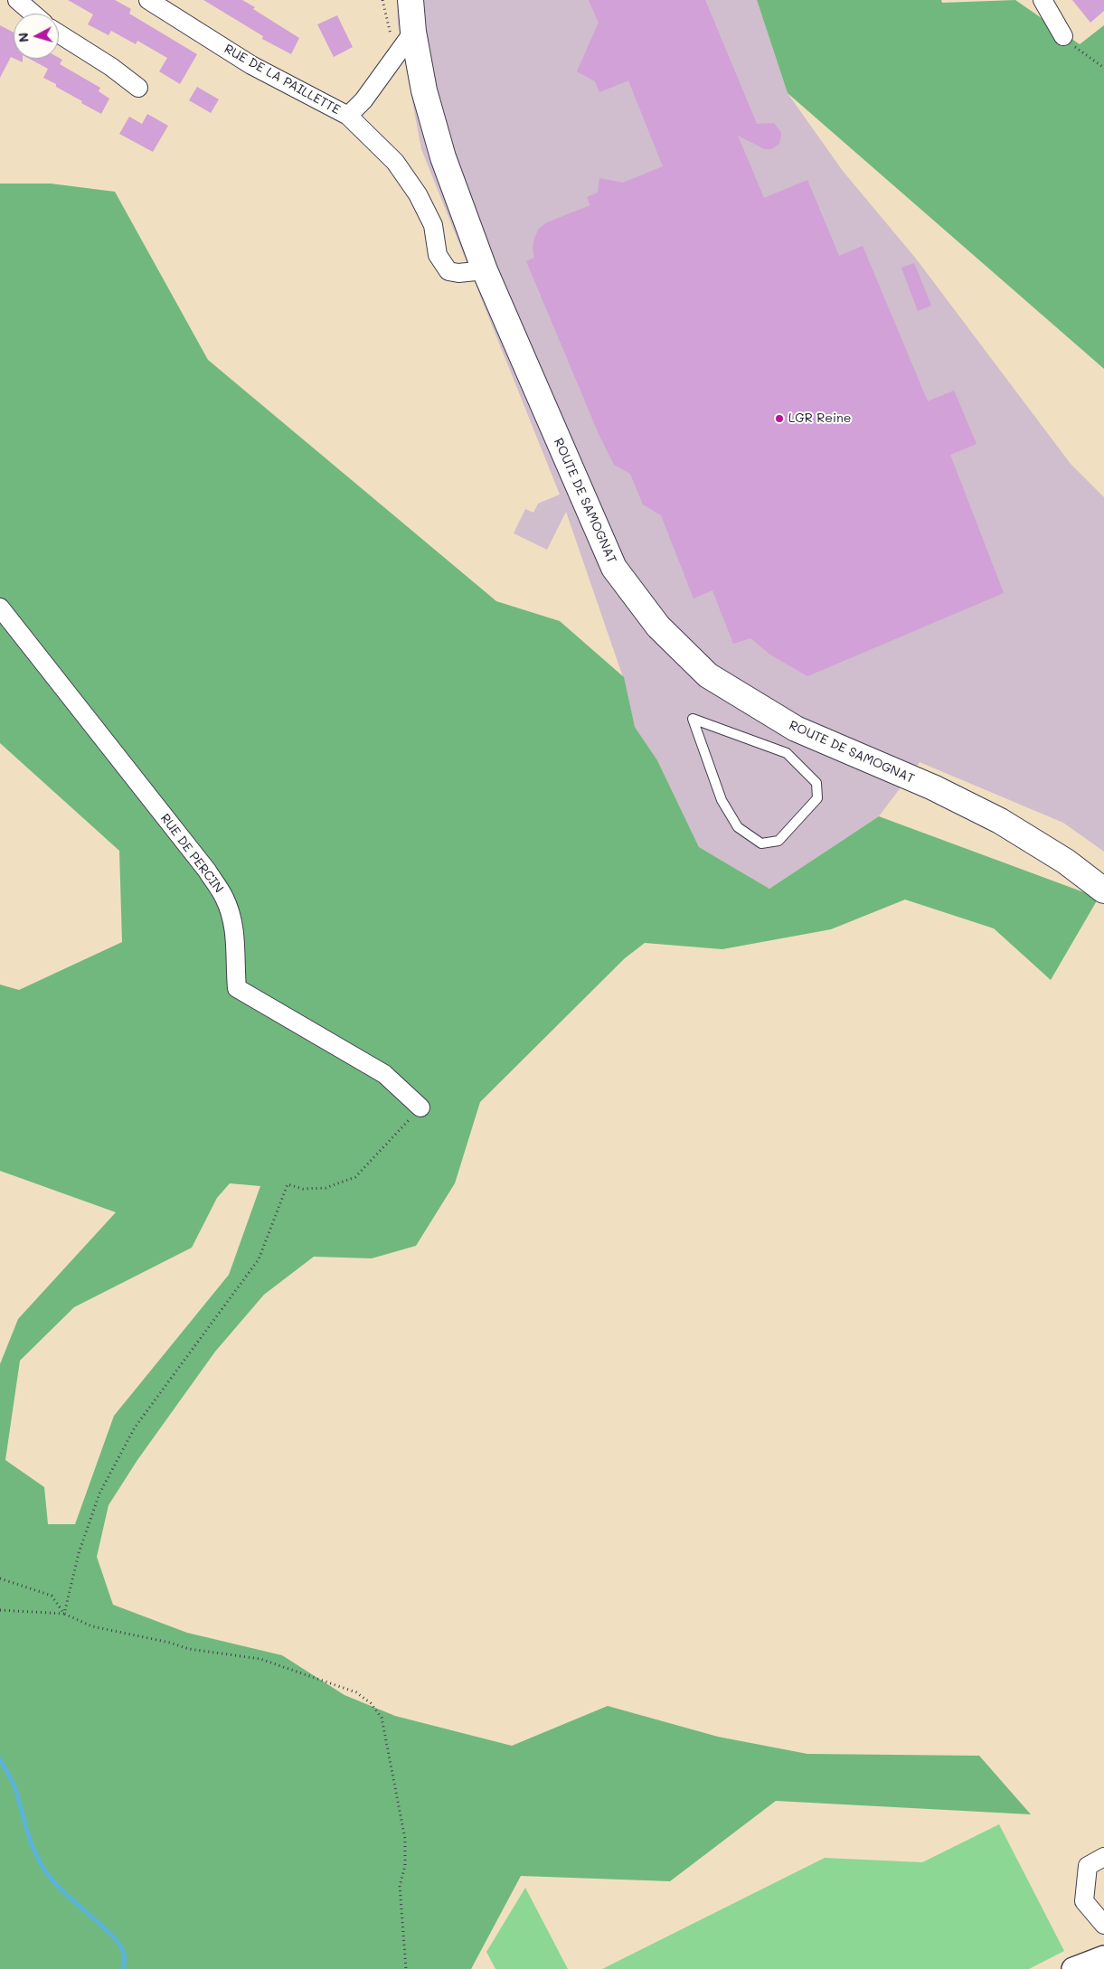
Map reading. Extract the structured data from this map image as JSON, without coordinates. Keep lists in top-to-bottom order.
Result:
{
  "streets": {
    "main road": ["ROUTE DE SAMOGNAT"],
    "street": ["RUE DE LA PAILLETTE", "RUE DE PERCIN"]
  },
  "crossings": [
    ["RUE DE LA PAILLETTE", "ROUTE DE SAMOGNAT"]
  ],
  "places": ["LGR Reine"],
  "north": "left"
}
